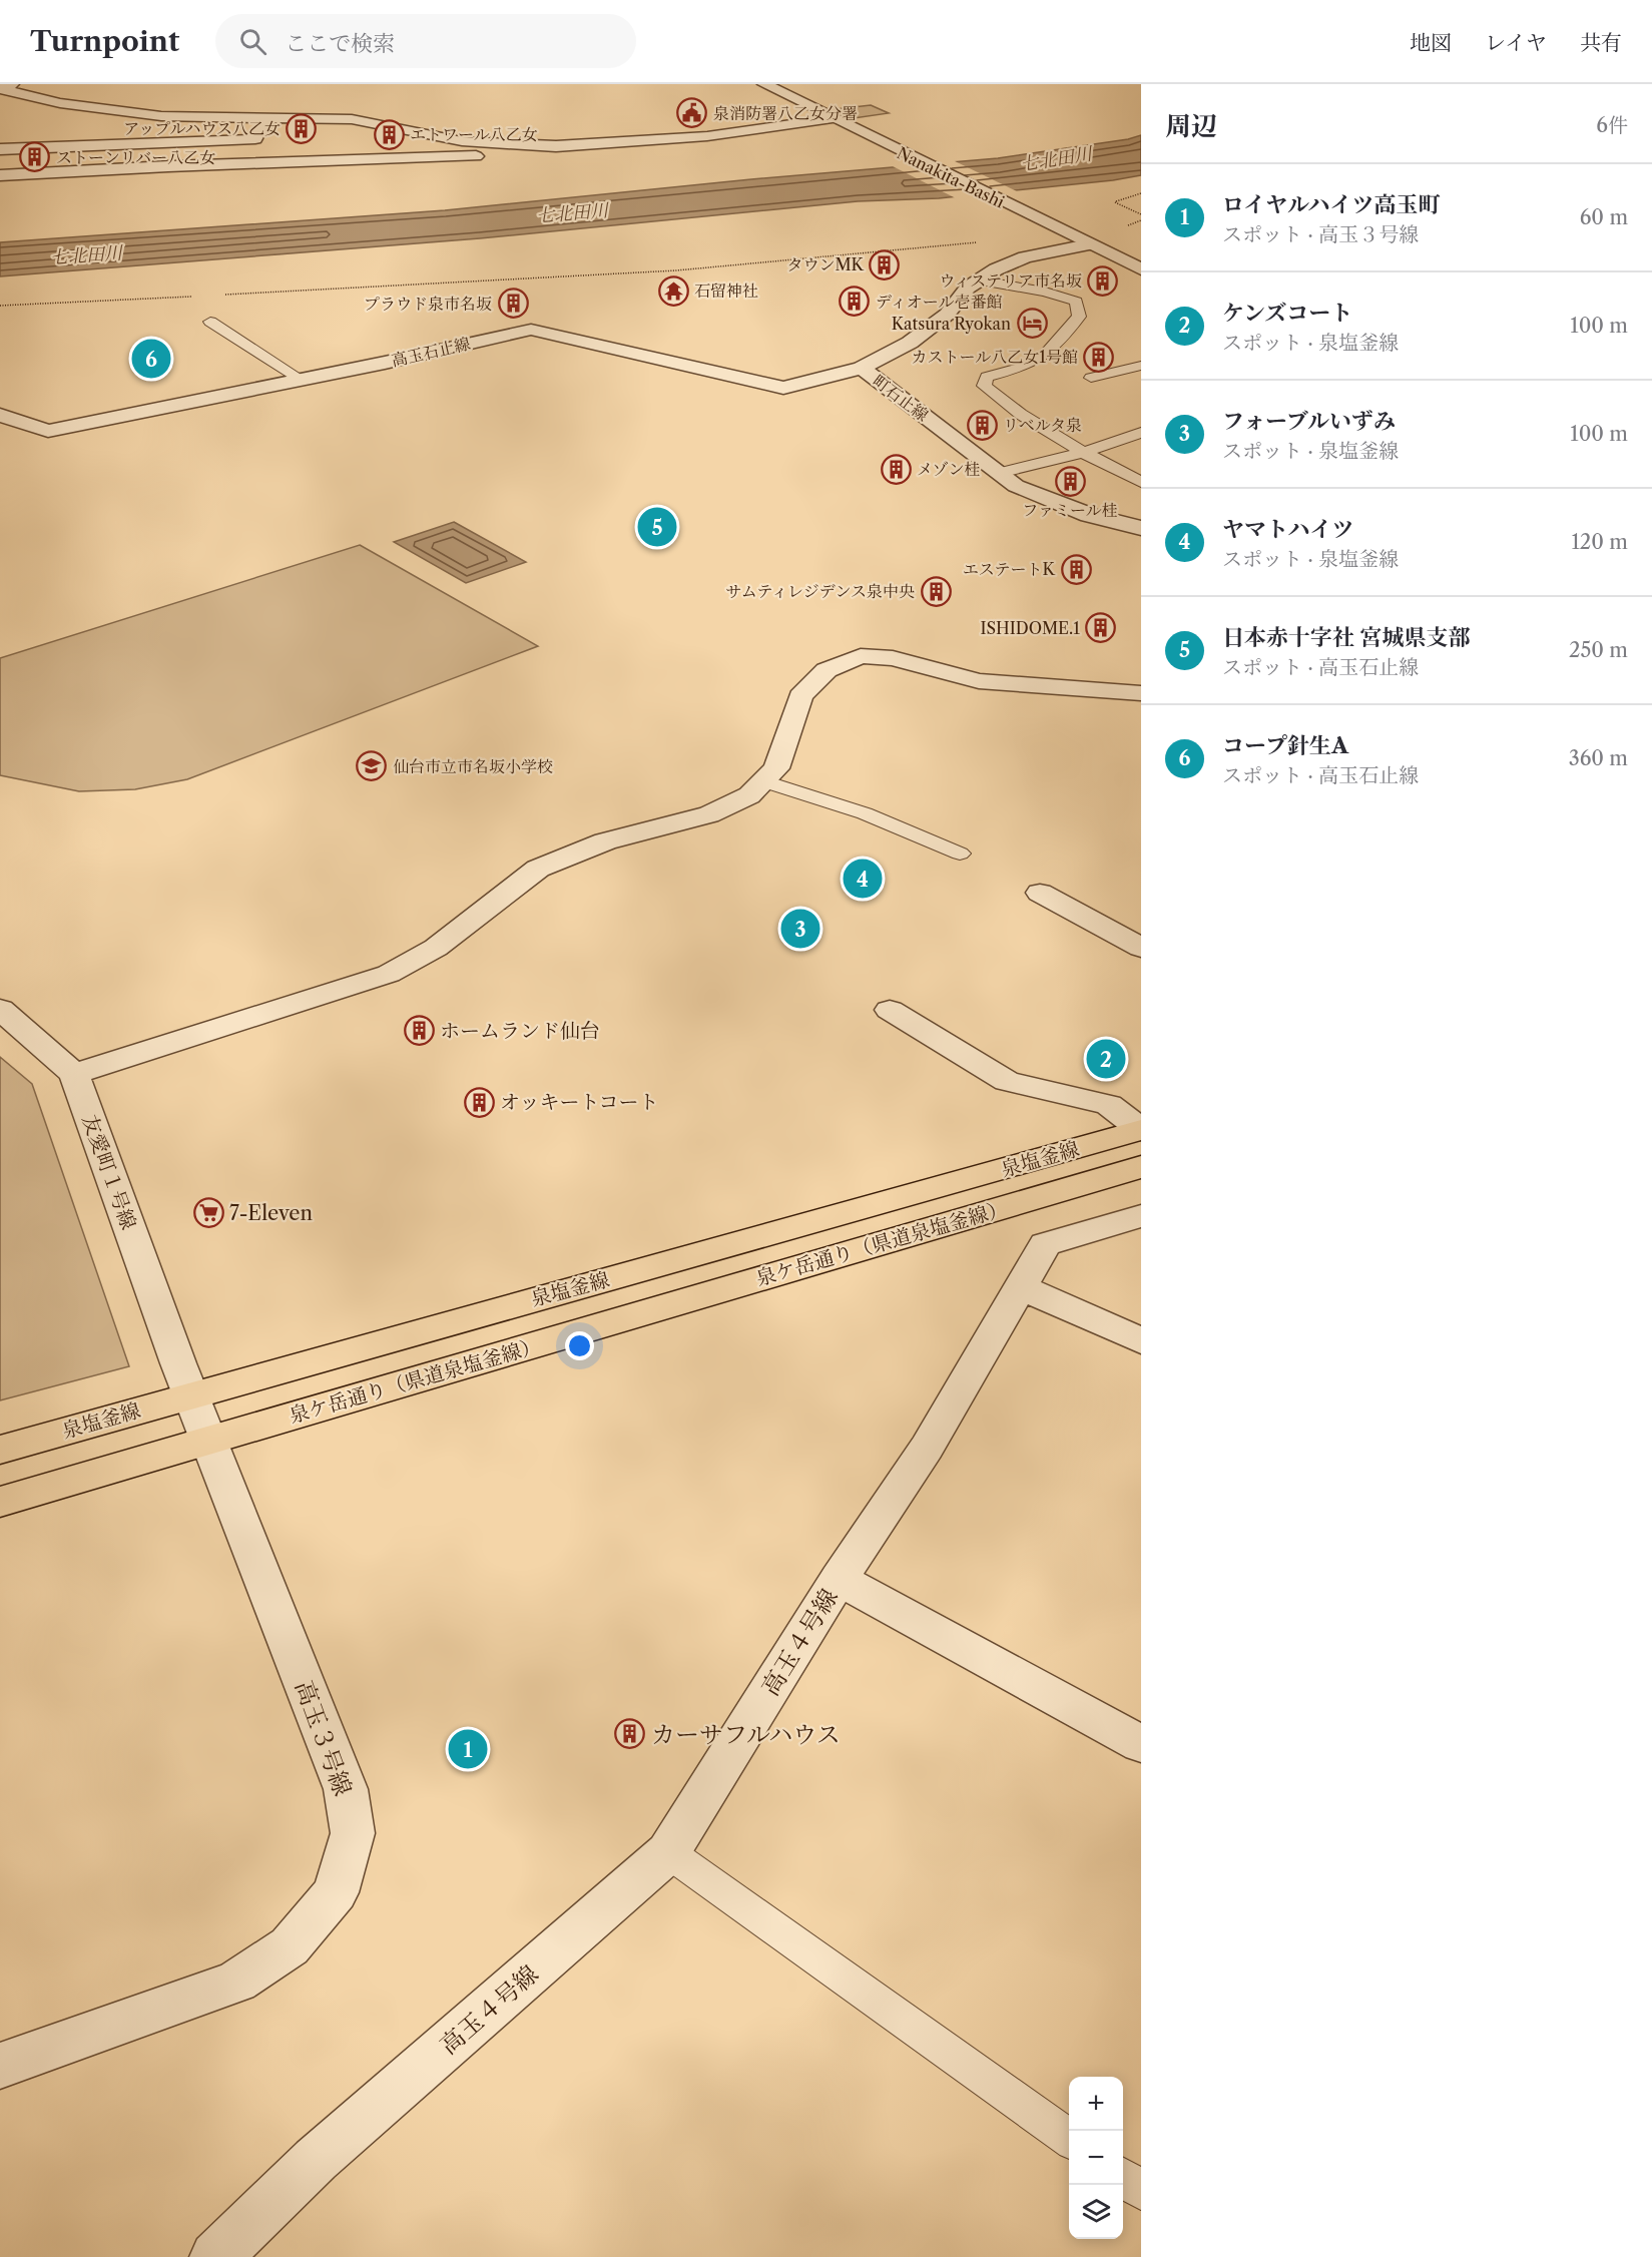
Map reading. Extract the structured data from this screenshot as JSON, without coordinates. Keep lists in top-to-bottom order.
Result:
{
  "streets": {
    "main road": ["泉塩釜線", "泉ケ岳通り（県道泉塩釜線）"],
    "street": [
      "Nanakita-Bashi",
      "高玉石止線",
      "町石止線",
      "友愛町１号線",
      "高玉４号線",
      "高玉３号線"
    ]
  },
  "crossings": [
    ["Nanakita-Bashi", "町石止線"],
    ["高玉石止線", "町石止線"],
    ["泉塩釜線", "友愛町１号線"],
    ["泉塩釜線", "高玉３号線"],
    ["友愛町１号線", "高玉３号線"],
    ["泉ケ岳通り（県道泉塩釜線）", "高玉３号線"]
  ],
  "water": ["七北田川"],
  "places": {
    "public building": ["泉消防署八乙女分署"],
    "building": [
      "アップルハウス八乙女",
      "エトワール八乙女",
      "ストーンリバー八乙女",
      "タウンMK",
      "ウィステリア市名坂",
      "ディオール壱番館",
      "プラウド泉市名坂",
      "カストール八乙女1号館",
      "リベルタ泉",
      "メゾン桂",
      "ファミール桂",
      "エステートK",
      "サムティレジデンス泉中央",
      "ISHIDOME.1",
      "ホームランド仙台",
      "オッキートコート",
      "カーサフルハウス"
    ],
    "temple": ["石留神社"],
    "hotel": ["Katsura Ryokan"],
    "school or university": ["仙台市立市名坂小学校"],
    "supermarket": ["7-Eleven"]
  },
  "page": {
    "header": "Turnpoint",
    "search": "ここで検索",
    "nav": ["地図", "レイヤ", "共有"],
    "heading": ["周辺", "6件"],
    "list": [
      {
        "mark": "1",
        "name": "ロイヤルハイツ高玉町",
        "note": "スポット · 高玉３号線",
        "value": "60 m"
      },
      {
        "mark": "2",
        "name": "ケンズコート",
        "note": "スポット · 泉塩釜線",
        "value": "100 m"
      },
      {
        "mark": "3",
        "name": "フォーブルいずみ",
        "note": "スポット · 泉塩釜線",
        "value": "100 m"
      },
      {
        "mark": "4",
        "name": "ヤマトハイツ",
        "note": "スポット · 泉塩釜線",
        "value": "120 m"
      },
      {
        "mark": "5",
        "name": "日本赤十字社 宮城県支部",
        "note": "スポット · 高玉石止線",
        "value": "250 m"
      },
      {
        "mark": "6",
        "name": "コープ針生A",
        "note": "スポット · 高玉石止線",
        "value": "360 m"
      }
    ],
    "pins": [
      "6",
      "5",
      "4",
      "3",
      "2",
      "1"
    ],
    "map_buttons": ["+", "−"]
  }
}
